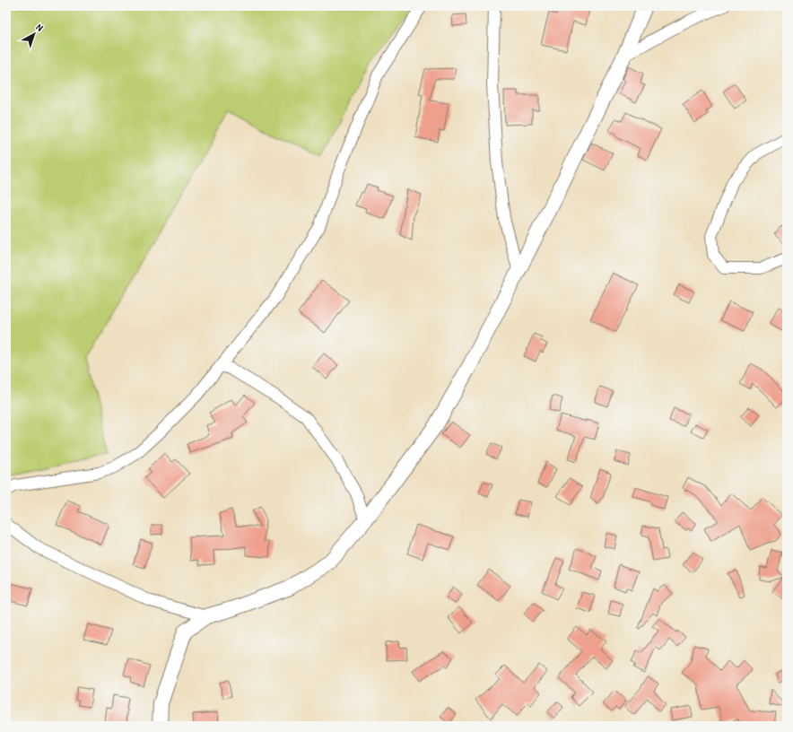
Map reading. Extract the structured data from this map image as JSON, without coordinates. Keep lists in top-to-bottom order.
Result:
{
  "north": "top right"
}
